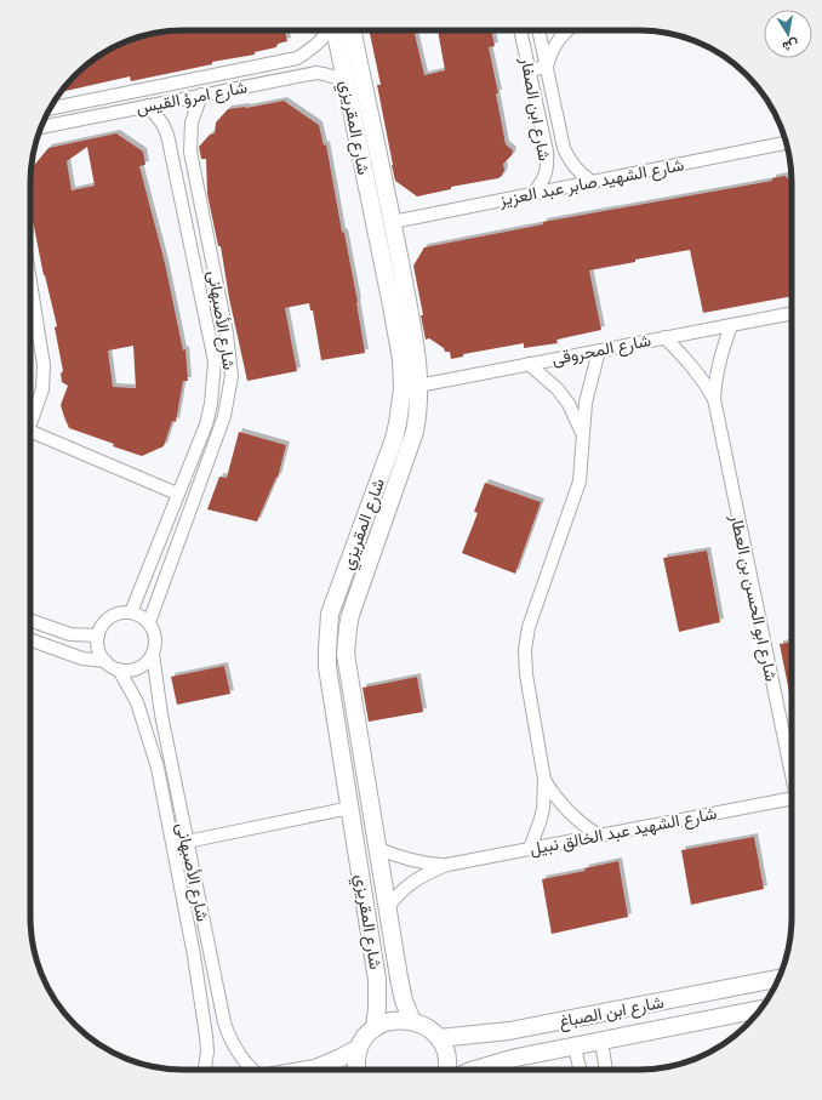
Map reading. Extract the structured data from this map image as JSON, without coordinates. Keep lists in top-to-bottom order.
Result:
{
  "streets": {
    "street": [
      "شارع امرؤ القيس",
      "شارع ابن الصفار",
      "شارع المقريزي",
      "شارع الشهيد صابر عبد العزيز",
      "شارع الأصبهانى",
      "شارع المحروقى",
      "شارع ابو الحسن بن العطار",
      "شارع الشهيد عبد الخالق نبيل",
      "شارع ابن الصباغ"
    ]
  },
  "crossings": [
    ["شارع امرؤ القيس", "شارع المقريزي"],
    ["شارع امرؤ القيس", "شارع الأصبهانى"],
    ["شارع ابن الصفار", "شارع الشهيد صابر عبد العزيز"],
    ["شارع المقريزي", "شارع الشهيد صابر عبد العزيز"],
    ["شارع المقريزي", "شارع المحروقى"],
    ["شارع المقريزي", "شارع الشهيد عبد الخالق نبيل"],
    ["شارع المحروقى", "شارع ابو الحسن بن العطار"]
  ],
  "north": "bottom"
}
